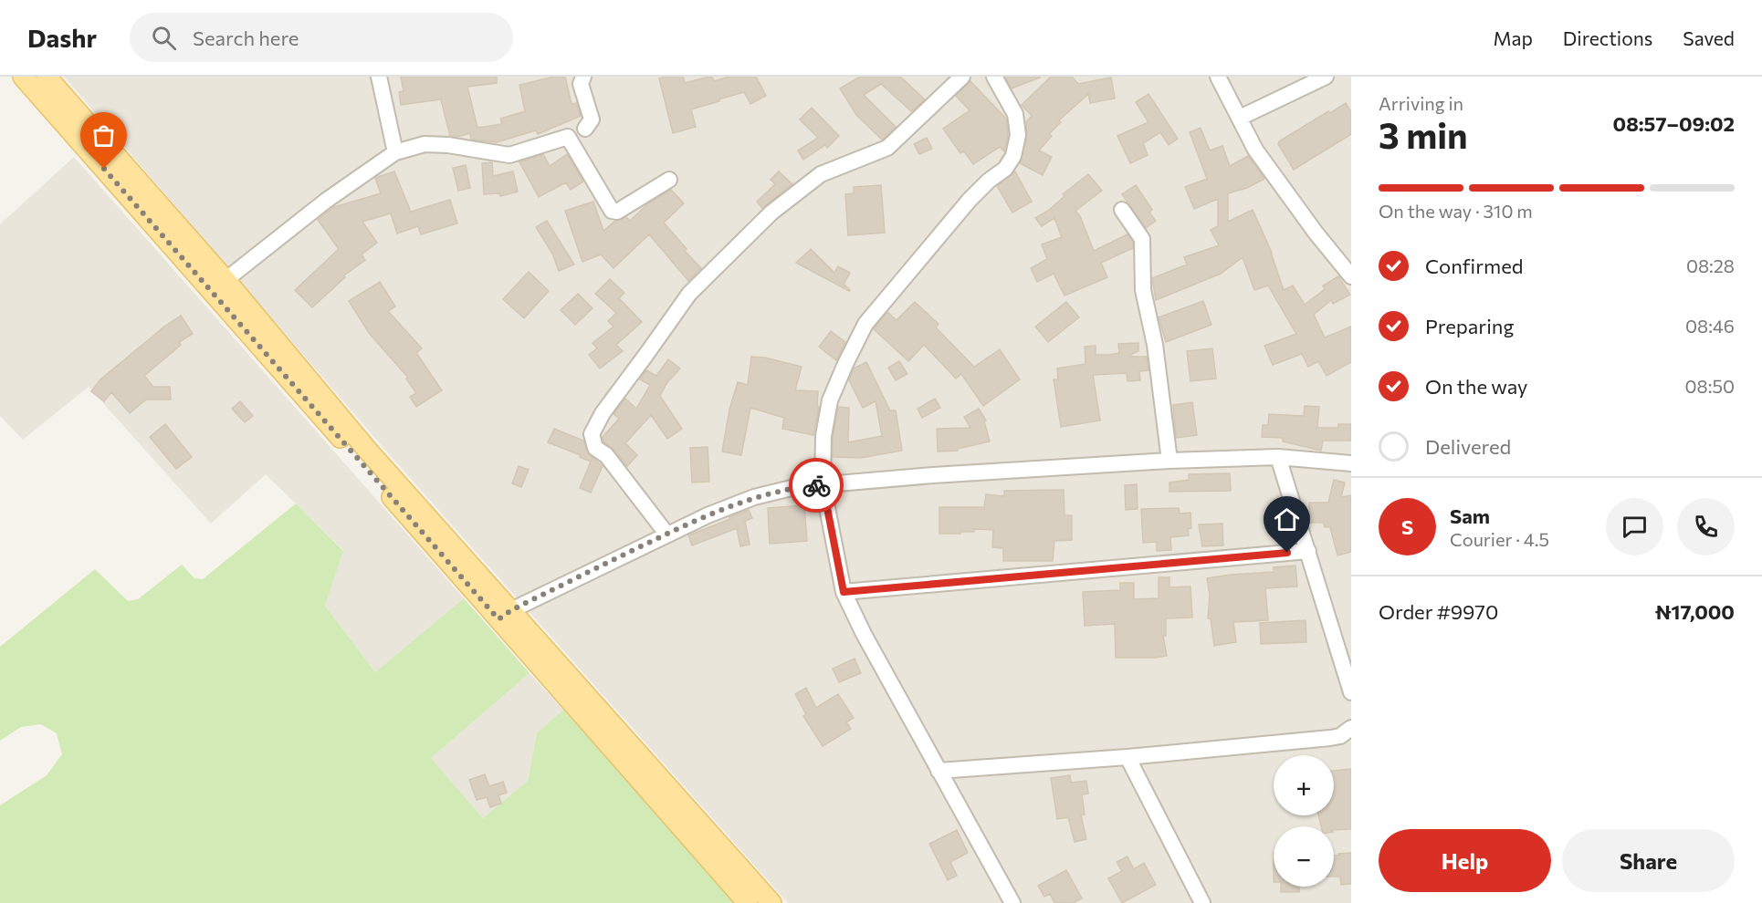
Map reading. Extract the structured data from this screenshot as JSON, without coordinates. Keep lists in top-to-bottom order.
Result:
{
  "page": {
    "header": "Dashr",
    "search": "Search here",
    "nav": ["Map", "Directions", "Saved"],
    "heading": ["3 min", "Arriving in", "08:57–09:02"],
    "panel": [
      "Sam",
      "Courier · 4.5",
      "Order #9970",
      "₦17,000"
    ],
    "bar": "On the way · 310 m",
    "list": [
      ["Confirmed", "08:28"],
      ["Preparing", "08:46"],
      ["On the way", "08:50"],
      "Delivered"
    ],
    "round": "S",
    "map_buttons": ["+", "−"],
    "buttons": ["Help", "Share"]
  }
}
